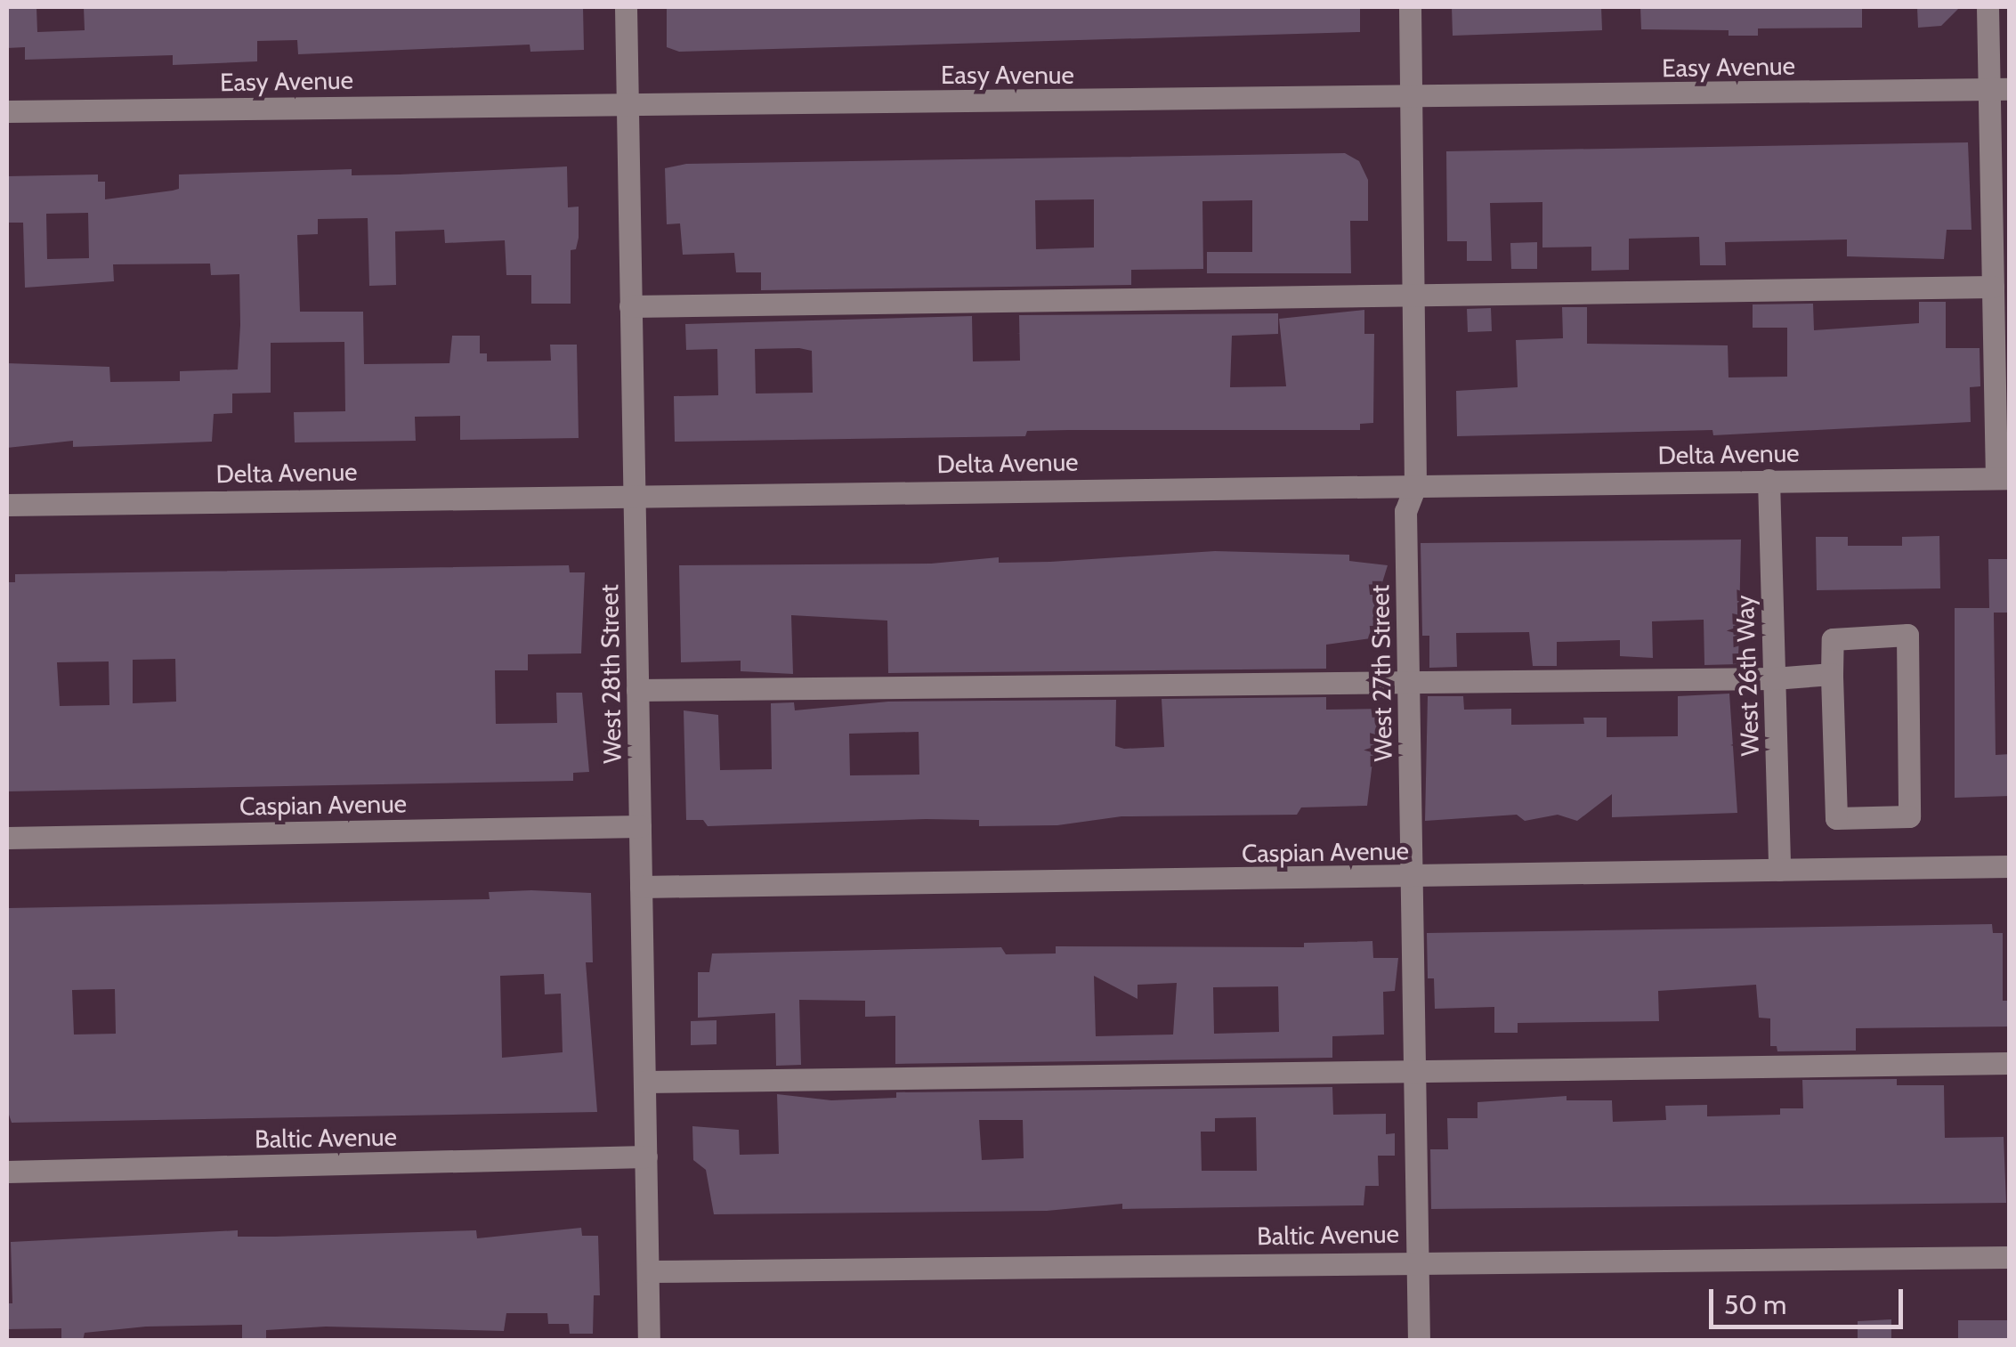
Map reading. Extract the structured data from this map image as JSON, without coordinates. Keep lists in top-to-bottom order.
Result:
{
  "streets": {
    "street": [
      "Easy Avenue",
      "Delta Avenue",
      "West 27th Street",
      "West 28th Street",
      "West 26th Way",
      "Caspian Avenue",
      "Baltic Avenue"
    ]
  },
  "crossings": [
    ["Easy Avenue", "West 27th Street"],
    ["Easy Avenue", "West 28th Street"],
    ["Delta Avenue", "West 27th Street"],
    ["Delta Avenue", "West 28th Street"],
    ["Delta Avenue", "West 26th Way"],
    ["West 27th Street", "Caspian Avenue"],
    ["West 27th Street", "Baltic Avenue"],
    ["West 28th Street", "Caspian Avenue"],
    ["West 28th Street", "Baltic Avenue"],
    ["West 26th Way", "Caspian Avenue"]
  ],
  "scale_bar": "50 m"
}
